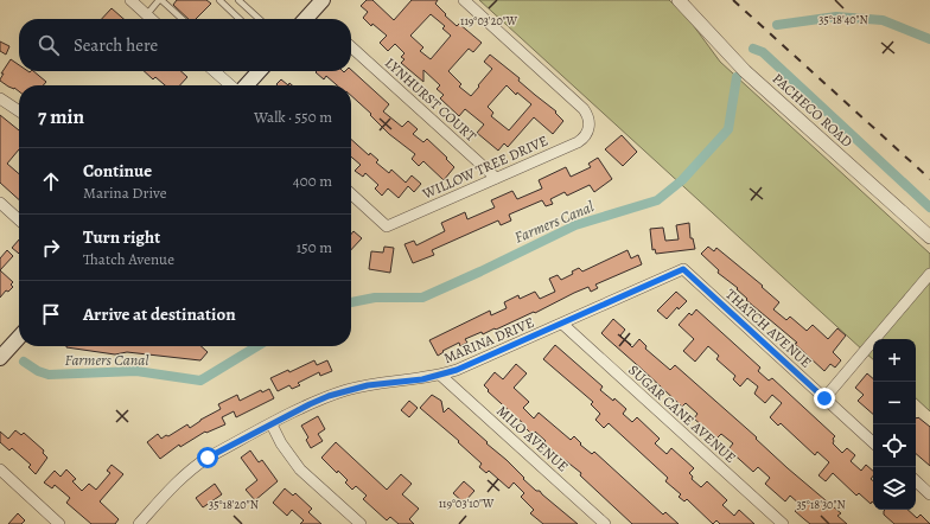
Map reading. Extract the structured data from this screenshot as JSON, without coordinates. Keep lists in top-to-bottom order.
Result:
{
  "streets": {
    "street": [
      "LYNHURST COURT",
      "PACHECO ROAD",
      "WILLOW TREE DRIVE",
      "THATCH AVENUE",
      "MARINA DRIVE",
      "SUGAR CANE AVENUE",
      "MILO AVENUE"
    ]
  },
  "crossings": [
    ["LYNHURST COURT", "WILLOW TREE DRIVE"],
    ["THATCH AVENUE", "MARINA DRIVE"],
    ["MARINA DRIVE", "SUGAR CANE AVENUE"],
    ["MARINA DRIVE", "MILO AVENUE"]
  ],
  "water": ["Farmers Canal"],
  "page": {
    "search": "Search here",
    "heading": ["7 min", "Walk · 550 m"],
    "list": [
      ["Continue", "Marina Drive", "400 m"],
      ["Turn right", "Thatch Avenue", "150 m"],
      "Arrive at destination"
    ],
    "map_buttons": ["+", "−"]
  },
  "coordinates": [
    "35°18'40\"N",
    "119°03'20\"W",
    "119°03'10\"W",
    "35°18'20\"N",
    "35°18'30\"N"
  ]
}
